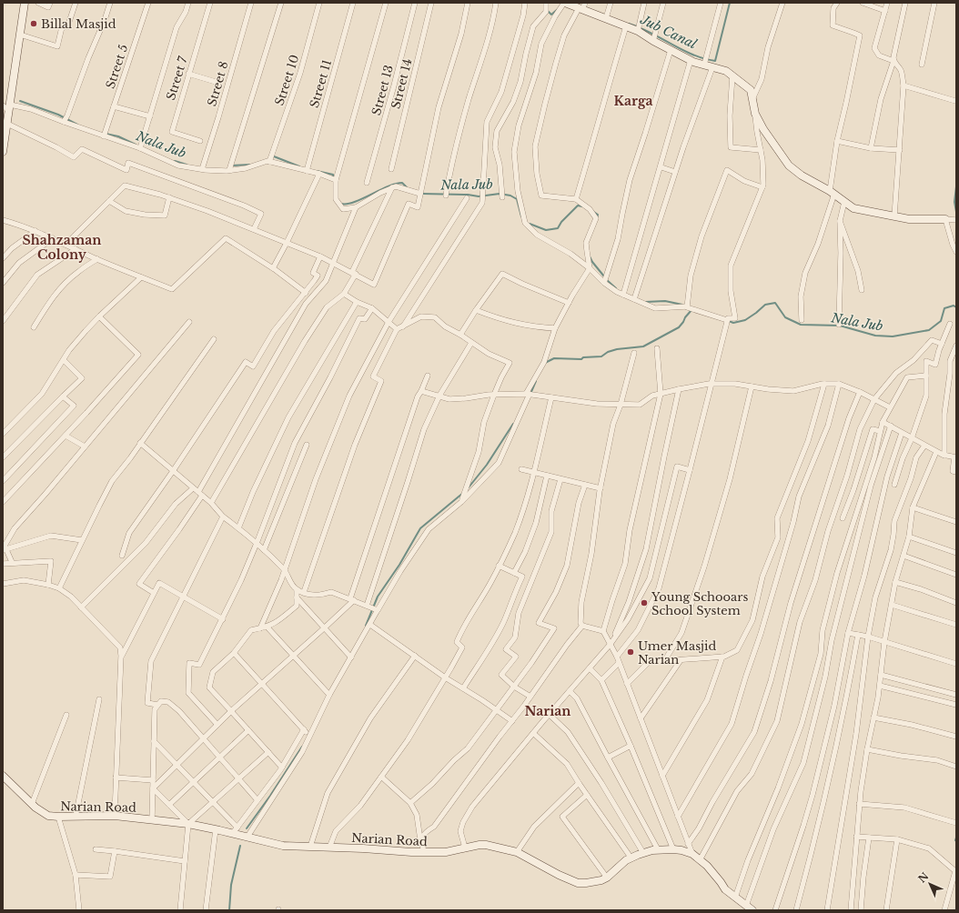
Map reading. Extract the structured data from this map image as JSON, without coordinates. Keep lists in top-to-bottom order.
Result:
{
  "streets": {
    "main road": ["Narian Road"],
    "street": [
      "Street 5",
      "Street 7",
      "Street 10",
      "Street 8",
      "Street 11",
      "Street 14",
      "Street 13"
    ]
  },
  "districts": ["Karga", "Shahzaman Colony", "Narian"],
  "water": ["Jub Canal", "Nala Jub"],
  "places": ["Billal Masjid", "Young Schooars School System", "Umer Masjid Narian"],
  "north": "top left"
}
